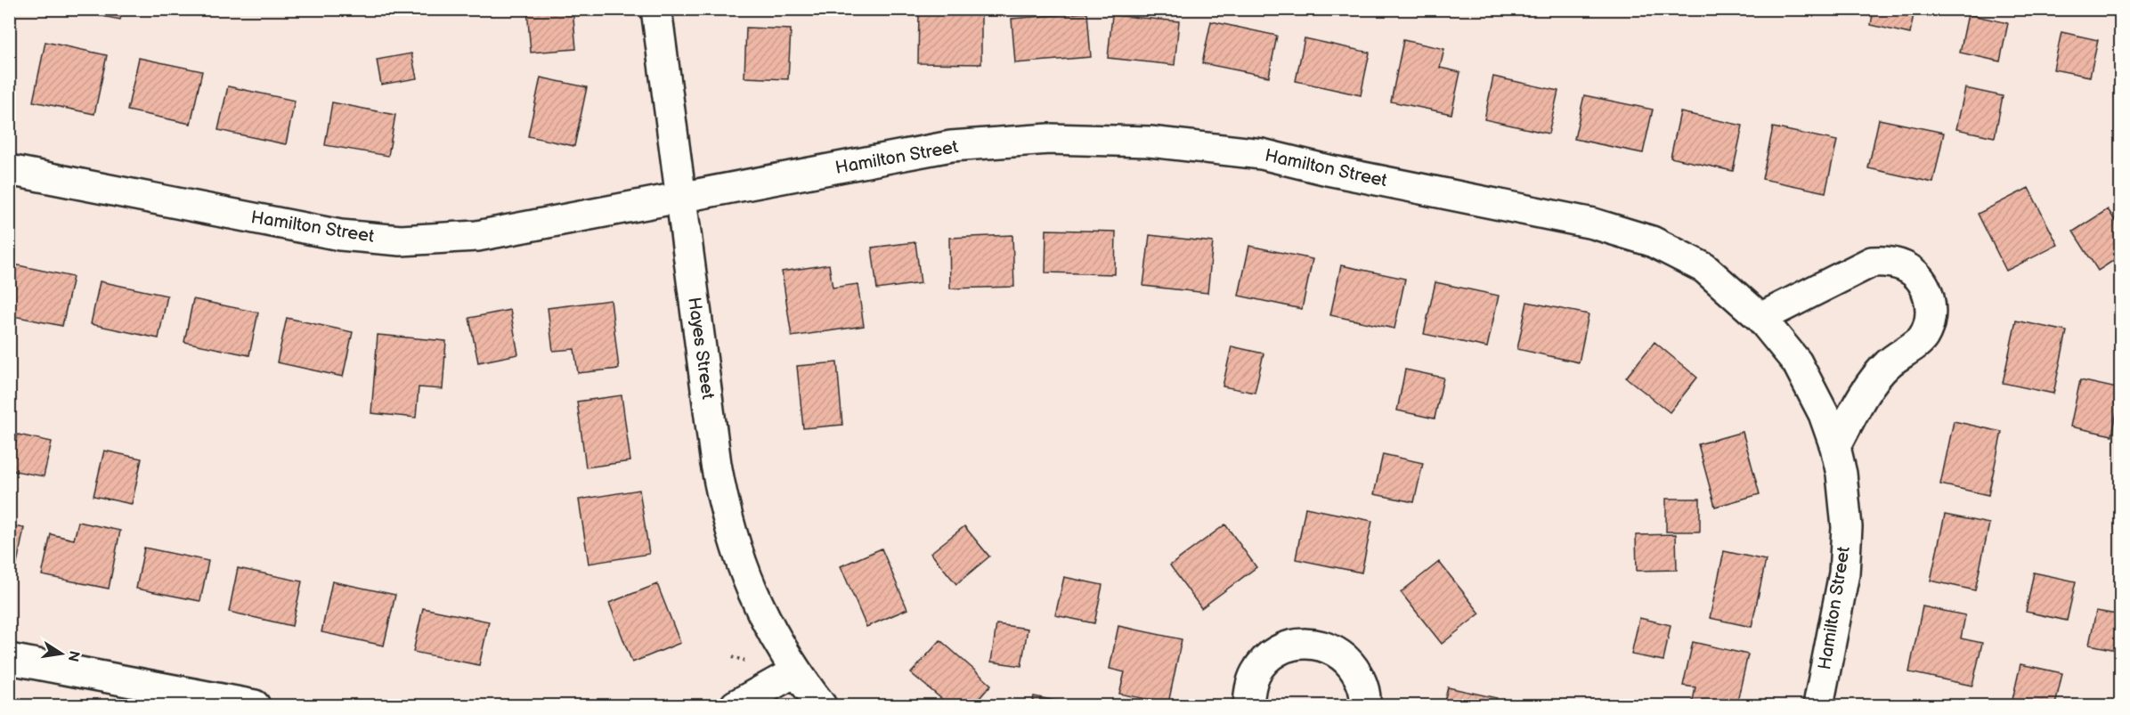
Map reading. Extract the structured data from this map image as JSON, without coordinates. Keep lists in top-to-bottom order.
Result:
{
  "streets": {
    "street": ["Hamilton Street", "Hayes Street"]
  },
  "crossings": [
    ["Hamilton Street", "Hayes Street"]
  ],
  "north": "right"
}
